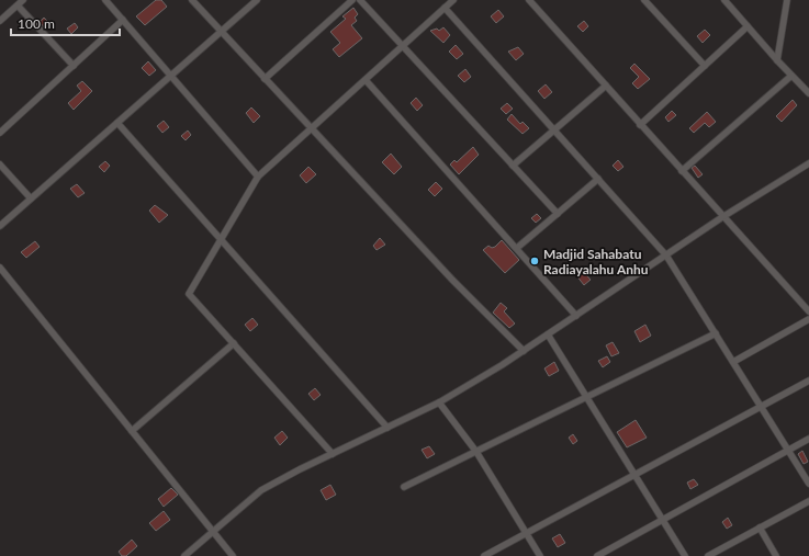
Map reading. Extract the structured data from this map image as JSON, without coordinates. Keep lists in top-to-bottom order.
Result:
{
  "places": ["Madjid Sahabatu Radiayalahu Anhu"],
  "scale_bar": "100 m"
}
